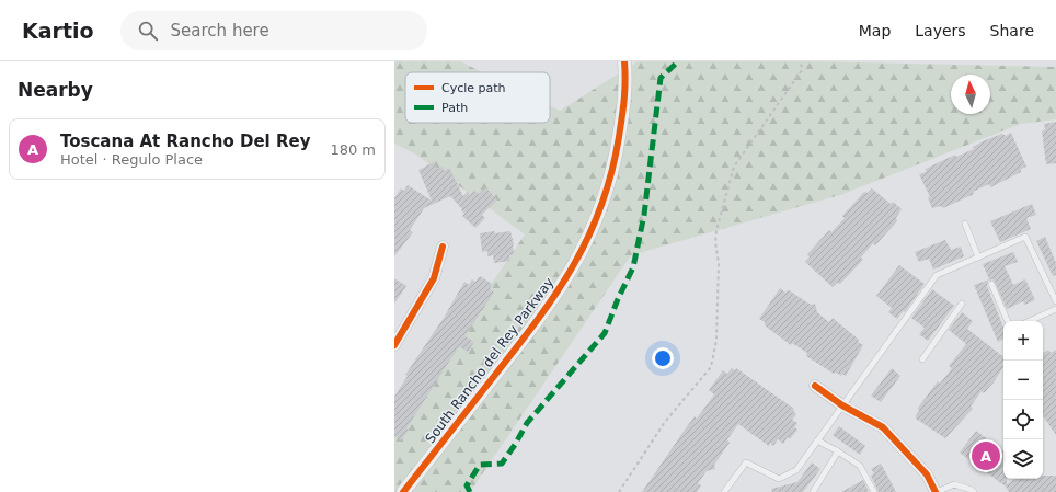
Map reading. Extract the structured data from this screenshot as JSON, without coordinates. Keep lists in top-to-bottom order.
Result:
{
  "streets": {
    "street": ["South Rancho del Rey Parkway"]
  },
  "legend": ["Cycle path", "Path"],
  "north": "top",
  "page": {
    "header": "Kartio",
    "search": "Search here",
    "nav": ["Map", "Layers", "Share"],
    "heading": "Nearby",
    "list": [
      {
        "mark": "A",
        "name": "Toscana At Rancho Del Rey",
        "note": "Hotel · Regulo Place",
        "value": "180 m"
      }
    ],
    "map_buttons": ["+", "−"],
    "pins": "A"
  }
}
